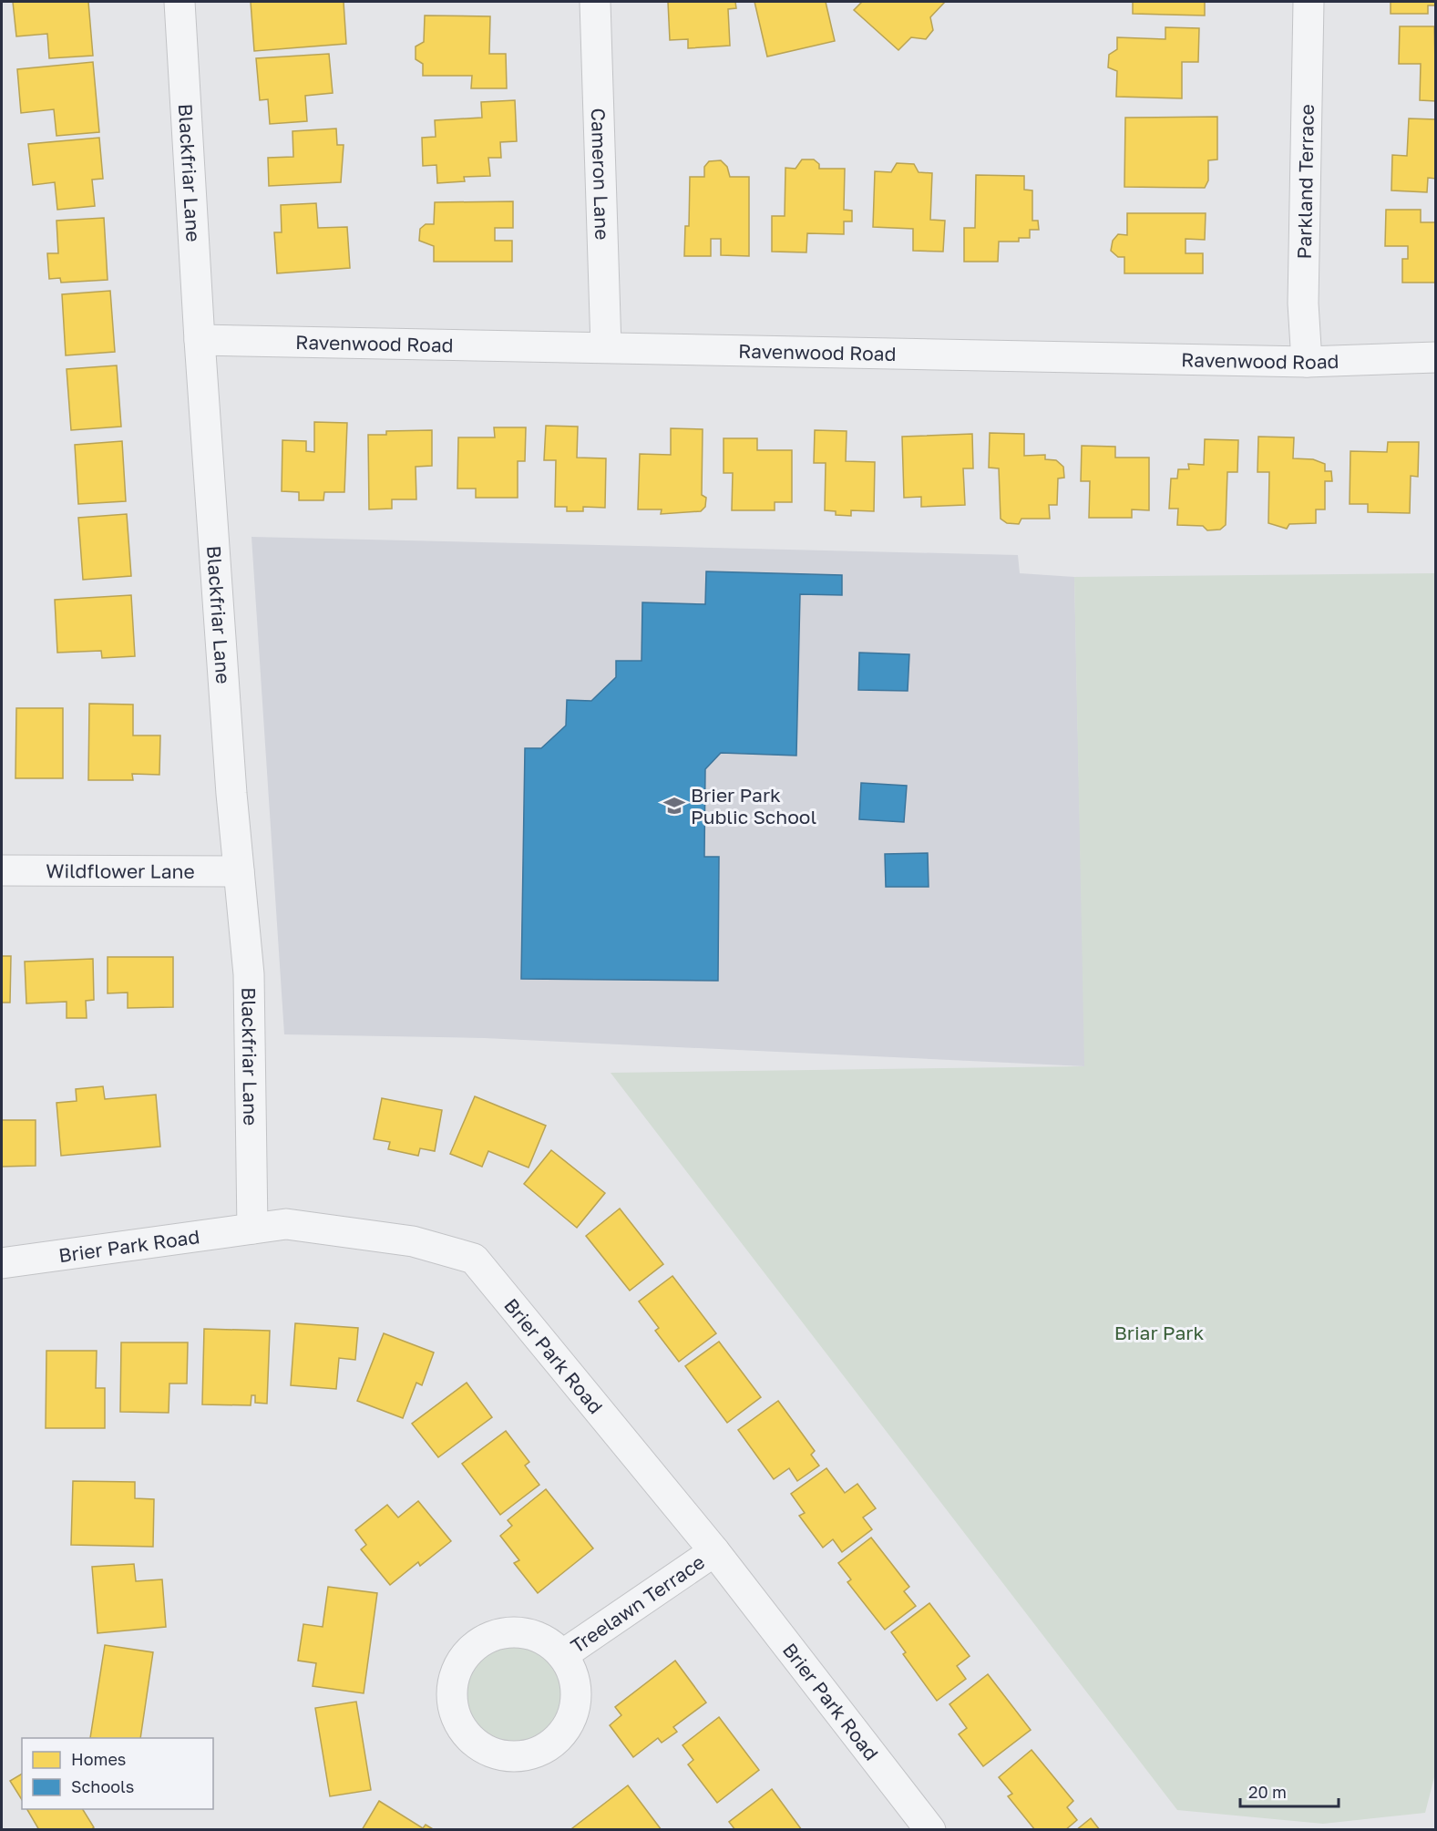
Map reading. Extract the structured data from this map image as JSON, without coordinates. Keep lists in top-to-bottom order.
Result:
{
  "streets": {
    "street": [
      "Blackfriar Lane",
      "Cameron Lane",
      "Parkland Terrace",
      "Ravenwood Road",
      "Wildflower Lane",
      "Brier Park Road",
      "Treelawn Terrace"
    ]
  },
  "crossings": [
    ["Blackfriar Lane", "Ravenwood Road"],
    ["Blackfriar Lane", "Wildflower Lane"],
    ["Blackfriar Lane", "Brier Park Road"],
    ["Cameron Lane", "Ravenwood Road"],
    ["Parkland Terrace", "Ravenwood Road"],
    ["Brier Park Road", "Treelawn Terrace"]
  ],
  "parks": ["Briar Park"],
  "places": {
    "school or university": ["Brier Park Public School"]
  },
  "legend": ["Homes", "Schools"],
  "scale_bar": "20 m"
}
